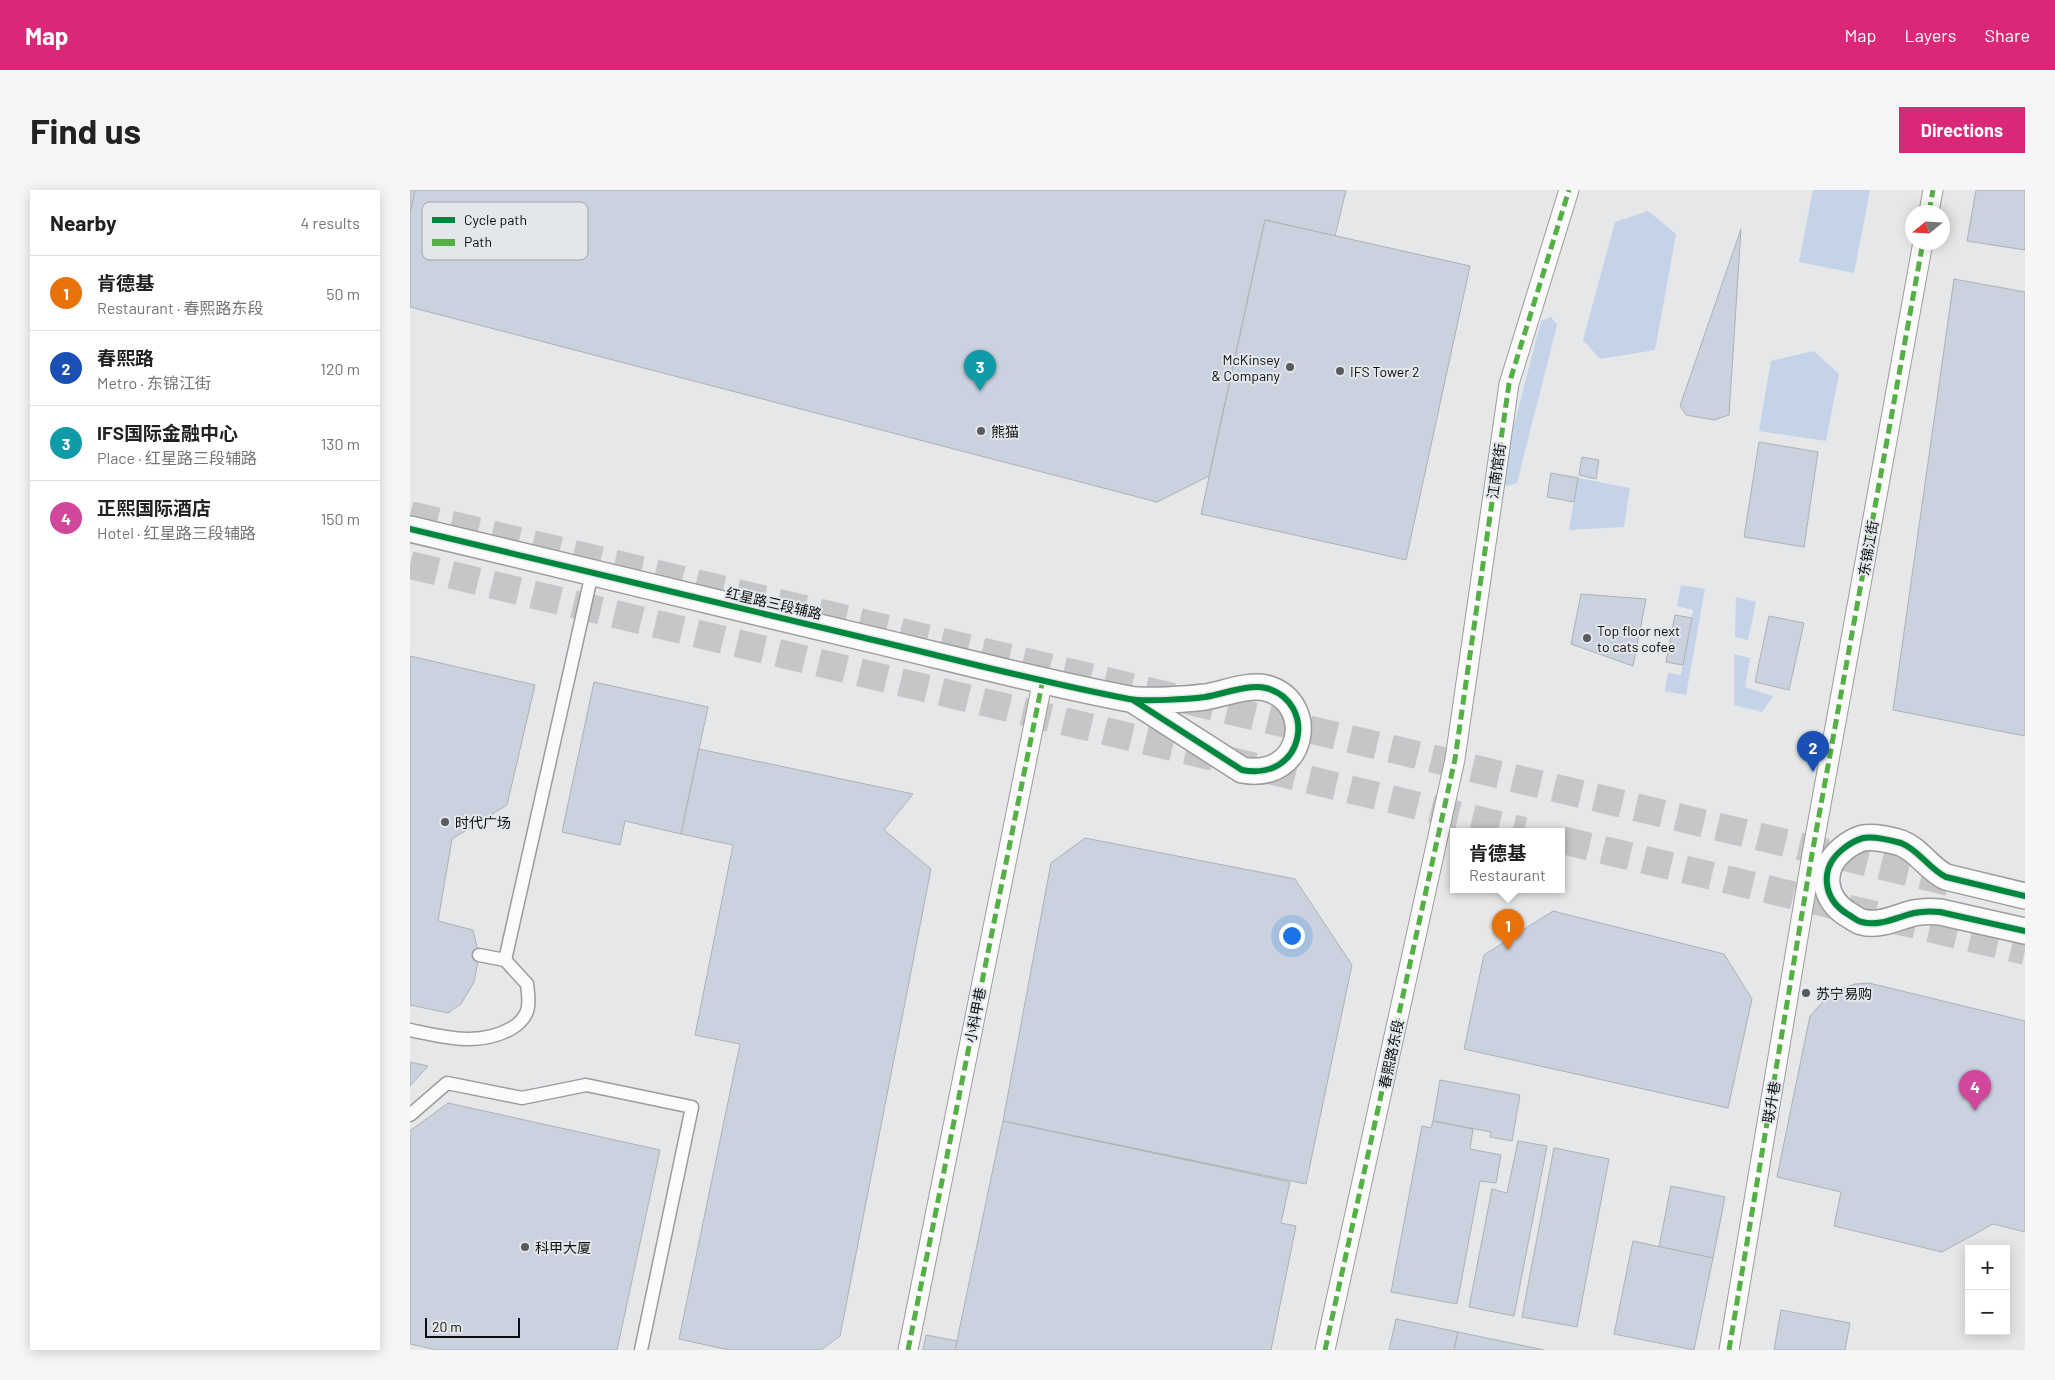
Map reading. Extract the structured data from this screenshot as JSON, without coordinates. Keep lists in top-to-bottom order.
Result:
{
  "streets": {
    "street": [
      "江南馆街",
      "东锦江街",
      "红星路三段辅路",
      "小科甲巷",
      "春熙路东段",
      "联升巷"
    ]
  },
  "crossings": [
    ["江南馆街", "春熙路东段"],
    ["东锦江街", "联升巷"],
    ["红星路三段辅路", "小科甲巷"]
  ],
  "places": [
    "McKinsey & Company",
    "IFS Tower 2",
    "熊猫",
    "Top floor next to cats cofee",
    "时代广场",
    "苏宁易购",
    "科甲大厦"
  ],
  "legend": ["Cycle path", "Path"],
  "scale_bar": "20 m",
  "north": "left",
  "page": {
    "header": "Map",
    "nav": ["Map", "Layers", "Share"],
    "buttons": "Directions",
    "title": "Find us",
    "heading": ["Nearby", "4 results"],
    "list": [
      {
        "mark": "1",
        "name": "肯德基",
        "note": "Restaurant · 春熙路东段",
        "value": "50 m"
      },
      {
        "mark": "2",
        "name": "春熙路",
        "note": "Metro · 东锦江街",
        "value": "120 m"
      },
      {
        "mark": "3",
        "name": "IFS国际金融中心",
        "note": "Place · 红星路三段辅路",
        "value": "130 m"
      },
      {
        "mark": "4",
        "name": "正熙国际酒店",
        "note": "Hotel · 红星路三段辅路",
        "value": "150 m"
      }
    ],
    "pins": [
      "3",
      "2",
      "1",
      "4"
    ],
    "popup": ["肯德基", "Restaurant"],
    "map_buttons": ["+", "−"],
    "scale": "20 m"
  }
}
